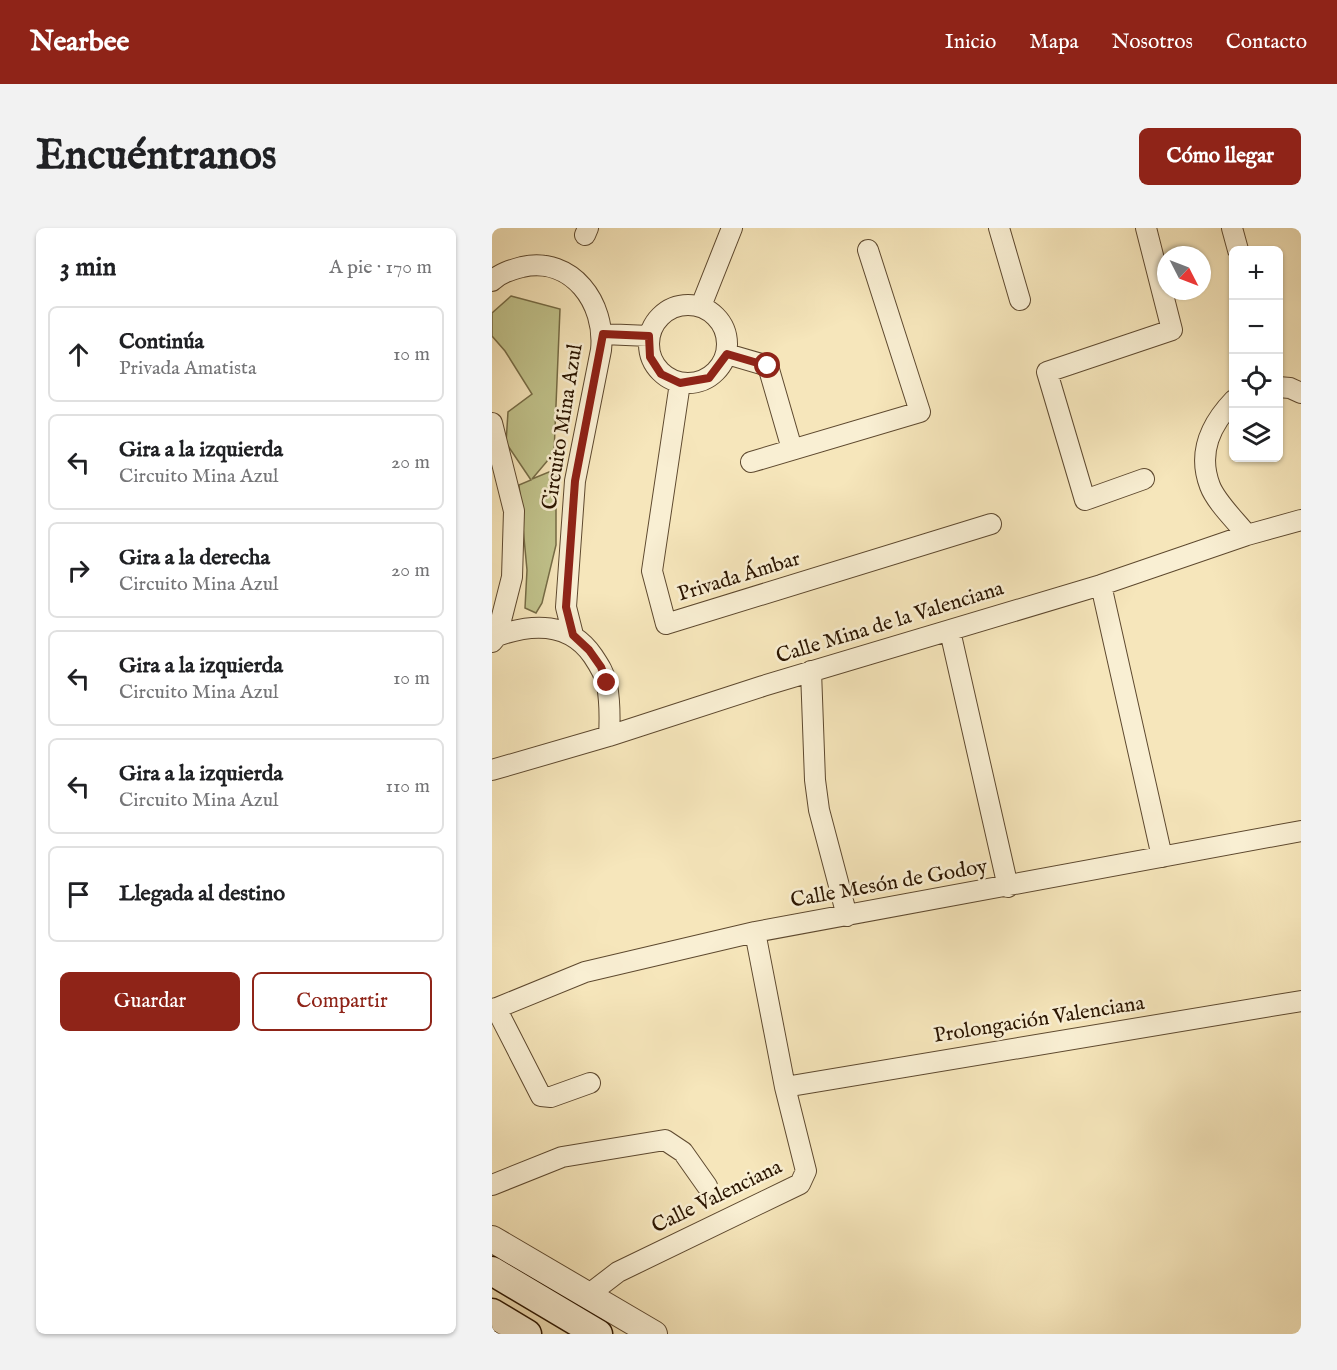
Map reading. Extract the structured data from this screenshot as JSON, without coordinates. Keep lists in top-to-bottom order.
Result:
{
  "streets": {
    "street": [
      "Circuito Mina Azul",
      "Privada Ámbar",
      "Calle Mina de la Valenciana",
      "Calle Mesón de Godoy",
      "Prolongación Valenciana",
      "Calle Valenciana"
    ]
  },
  "crossings": [
    ["Circuito Mina Azul", "Privada Ámbar"],
    ["Circuito Mina Azul", "Calle Mina de la Valenciana"],
    ["Calle Mesón de Godoy", "Calle Valenciana"],
    ["Prolongación Valenciana", "Calle Valenciana"]
  ],
  "north": "bottom right",
  "page": {
    "header": "Nearbee",
    "nav": [
      "Inicio",
      "Mapa",
      "Nosotros",
      "Contacto"
    ],
    "buttons": [
      "Cómo llegar",
      ["Guardar", "Compartir"]
    ],
    "title": "Encuéntranos",
    "heading": ["3 min", "A pie · 170 m"],
    "map_buttons": ["+", "−"],
    "list": [
      ["Continúa", "Privada Amatista", "10 m"],
      ["Gira a la izquierda", "Circuito Mina Azul", "20 m"],
      ["Gira a la derecha", "Circuito Mina Azul", "20 m"],
      ["Gira a la izquierda", "Circuito Mina Azul", "10 m"],
      ["Gira a la izquierda", "Circuito Mina Azul", "110 m"],
      "Llegada al destino"
    ]
  }
}
